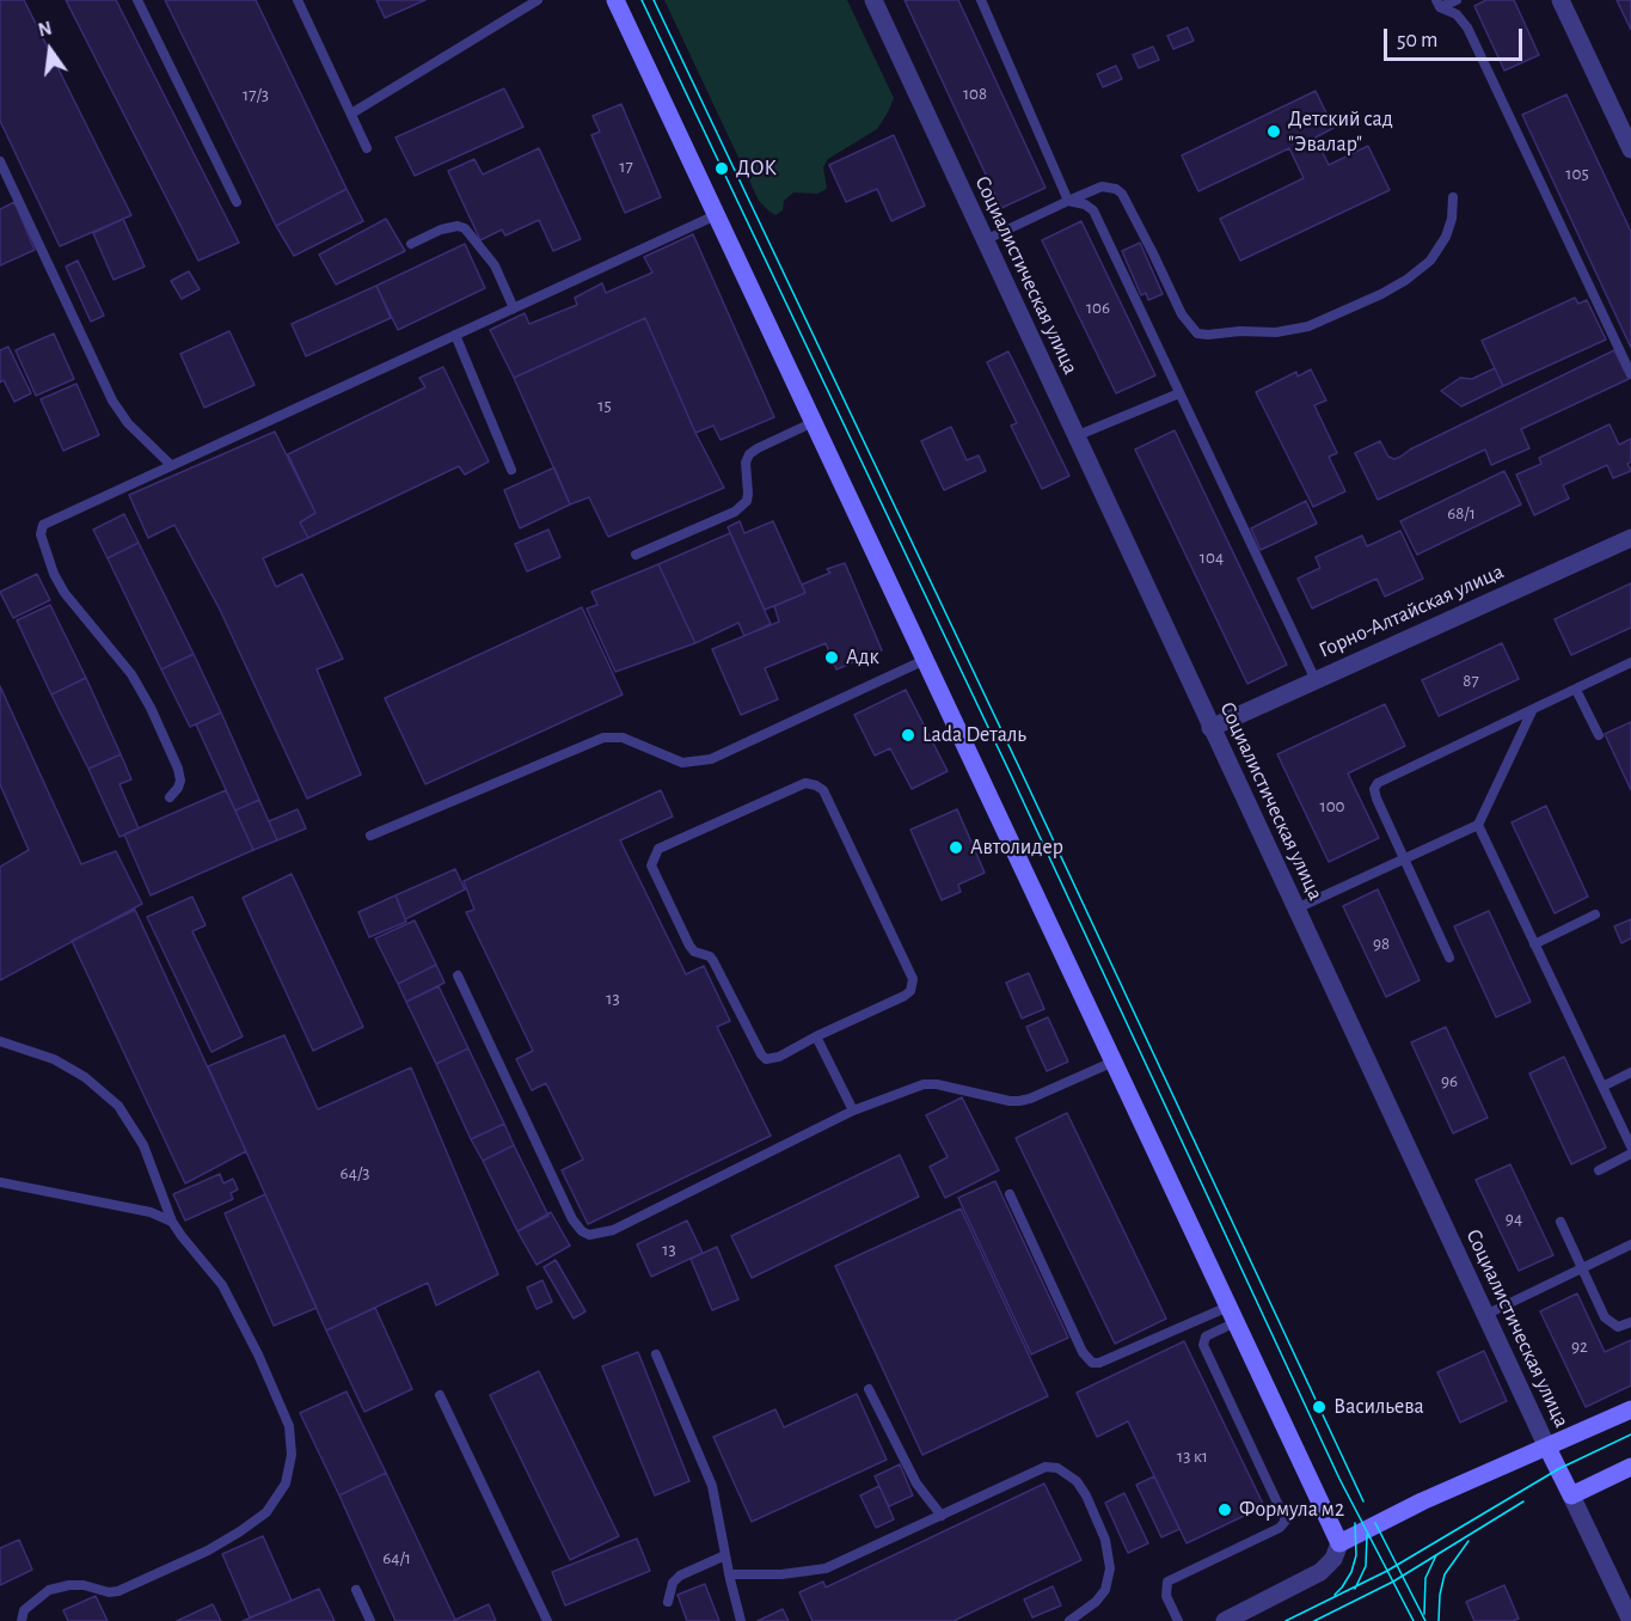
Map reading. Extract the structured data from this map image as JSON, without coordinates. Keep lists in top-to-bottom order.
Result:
{
  "streets": {
    "main road": ["Социалистическая улица"],
    "street": ["Горно-Алтайская улица"]
  },
  "crossings": [
    ["Социалистическая улица", "Горно-Алтайская улица"]
  ],
  "places": [
    "Детский сад \"Эвалар\"",
    "ДОК",
    "Адк",
    "Lada Dеталь",
    "Автолидер",
    "Васильева",
    "Формула м2"
  ],
  "house_numbers": [
    "108",
    "17/3",
    "17",
    "105",
    "106",
    "15",
    "68/1",
    "104",
    "87",
    "100",
    "98",
    "13",
    "96",
    "64/3",
    "94",
    "13",
    "92",
    "13 к1",
    "64/1"
  ],
  "scale_bar": "50 m",
  "north": "top"
}
